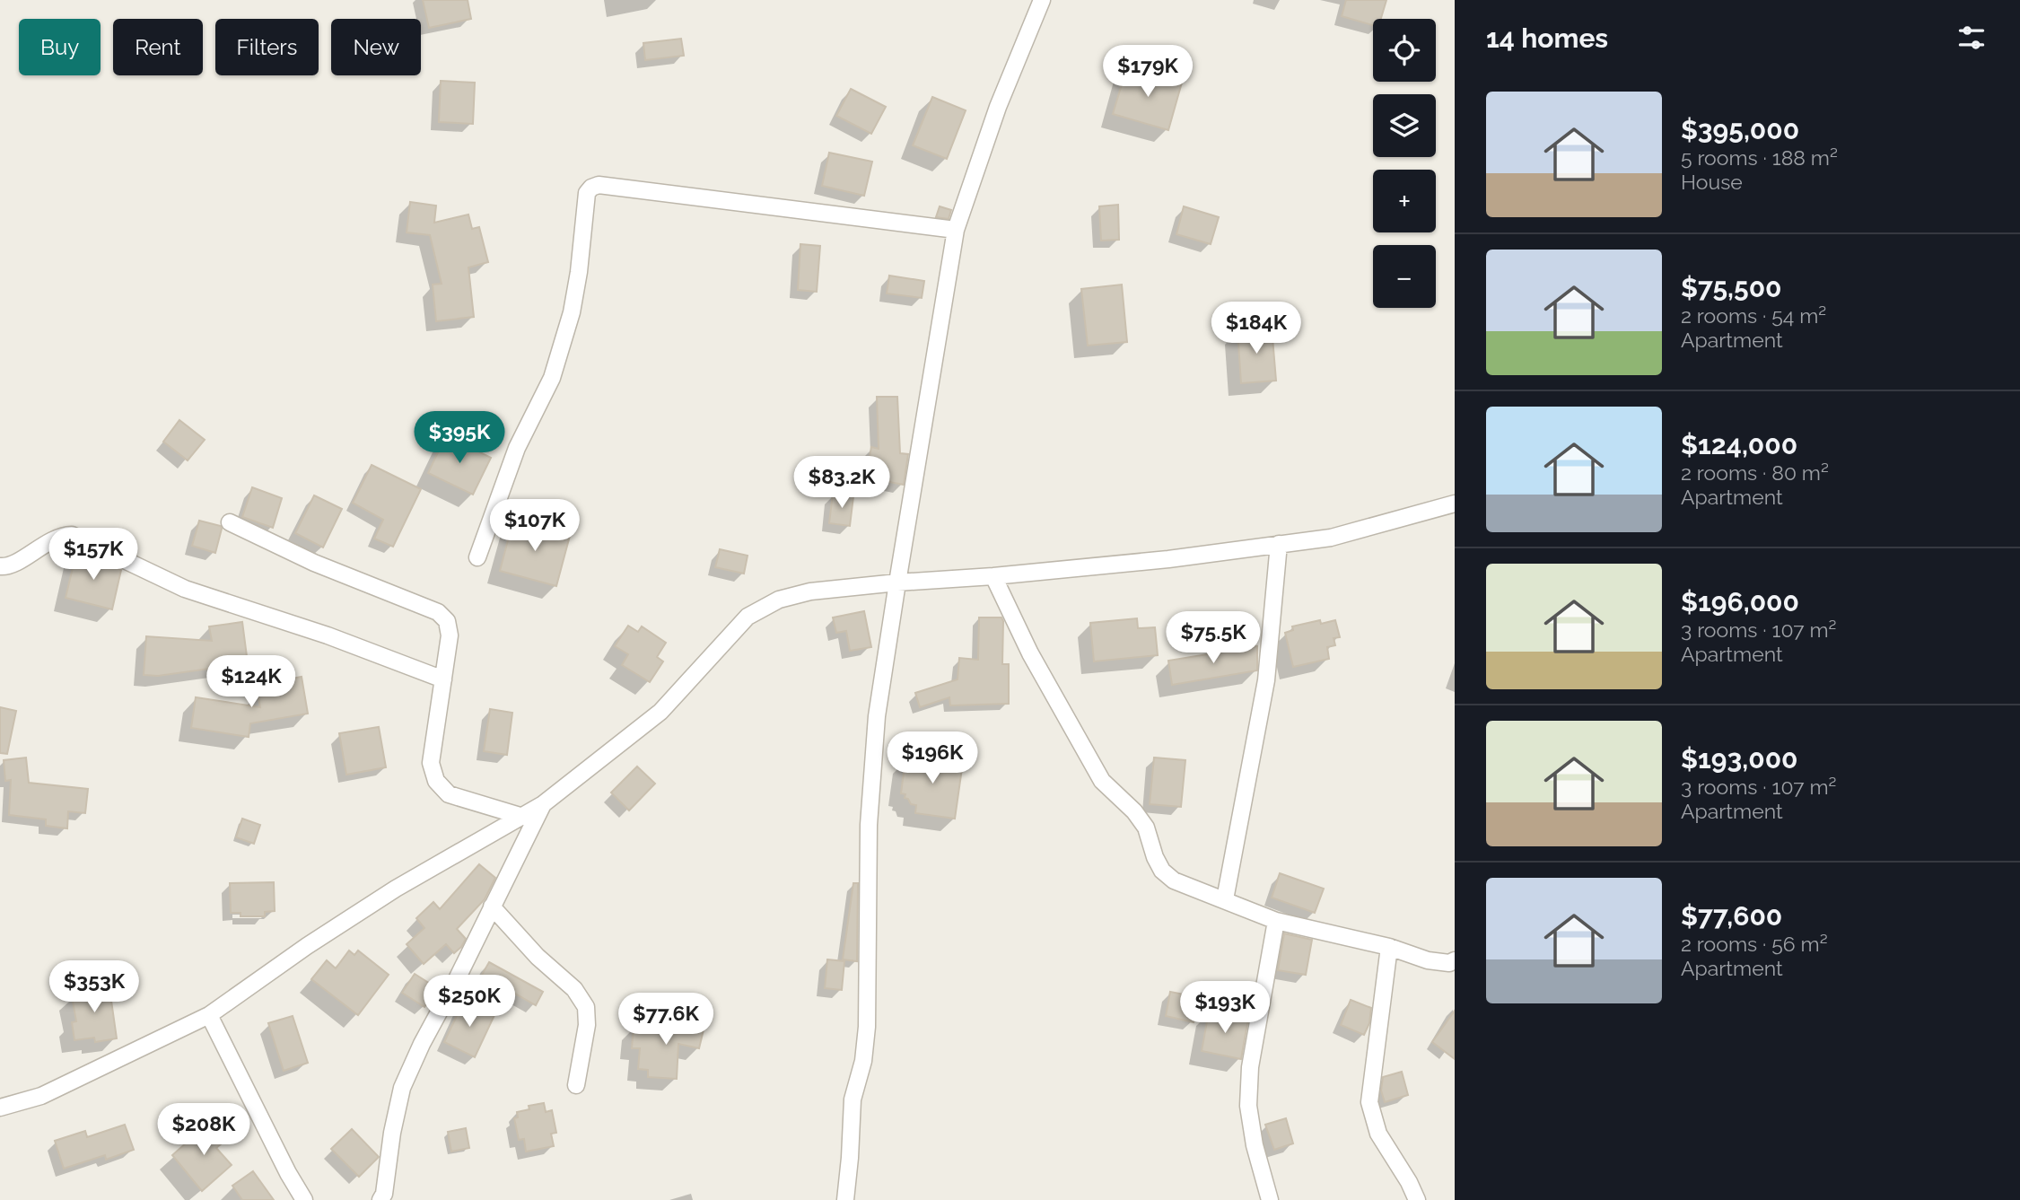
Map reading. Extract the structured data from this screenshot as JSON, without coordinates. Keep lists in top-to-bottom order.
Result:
{
  "page": {
    "heading": "14 homes",
    "map_buttons": ["+", "−"],
    "chip": [
      "Buy",
      "Rent",
      "Filters",
      "New"
    ],
    "price": [
      "$179K",
      "$184K",
      "$395K",
      "$83.2K",
      "$107K",
      "$157K",
      "$75.5K",
      "$124K",
      "$196K",
      "$353K",
      "$250K",
      "$193K",
      "$77.6K",
      "$208K"
    ],
    "list": [
      {
        "name": "$395,000",
        "note": "5 rooms · 188 m² · House"
      },
      {
        "name": "$75,500",
        "note": "2 rooms · 54 m² · Apartment"
      },
      {
        "name": "$124,000",
        "note": "2 rooms · 80 m² · Apartment"
      },
      {
        "name": "$196,000",
        "note": "3 rooms · 107 m² · Apartment"
      },
      {
        "name": "$193,000",
        "note": "3 rooms · 107 m² · Apartment"
      },
      {
        "name": "$77,600",
        "note": "2 rooms · 56 m² · Apartment"
      }
    ]
  }
}
